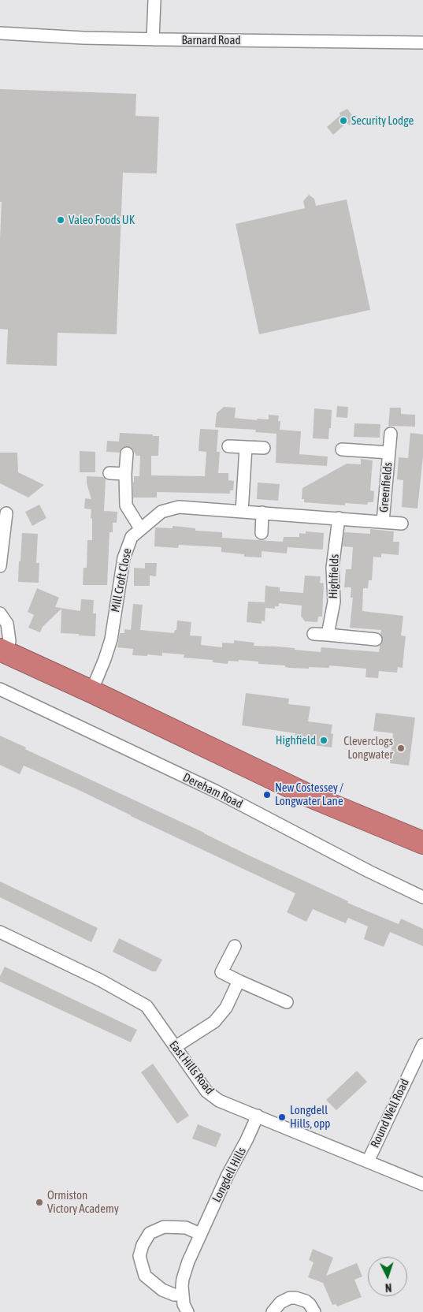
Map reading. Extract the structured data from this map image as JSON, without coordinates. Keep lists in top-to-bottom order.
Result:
{
  "streets": {
    "street": [
      "Barnard Road",
      "Greenfields",
      "Highfields",
      "Mill Croft Close",
      "Dereham Road",
      "East Hills Road",
      "Round Well Road",
      "Longdell Hills"
    ]
  },
  "crossings": [
    ["Greenfields", "Mill Croft Close"],
    ["Highfields", "Mill Croft Close"],
    ["East Hills Road", "Round Well Road"],
    ["East Hills Road", "Longdell Hills"]
  ],
  "places": [
    "Security Lodge",
    "Valeo Foods UK",
    "Highfield",
    "Cleverclogs Longwater",
    "New Costessey / Longwater Lane",
    "Longdell Hills, opp",
    "Ormiston Victory Academy"
  ],
  "north": "bottom"
}
